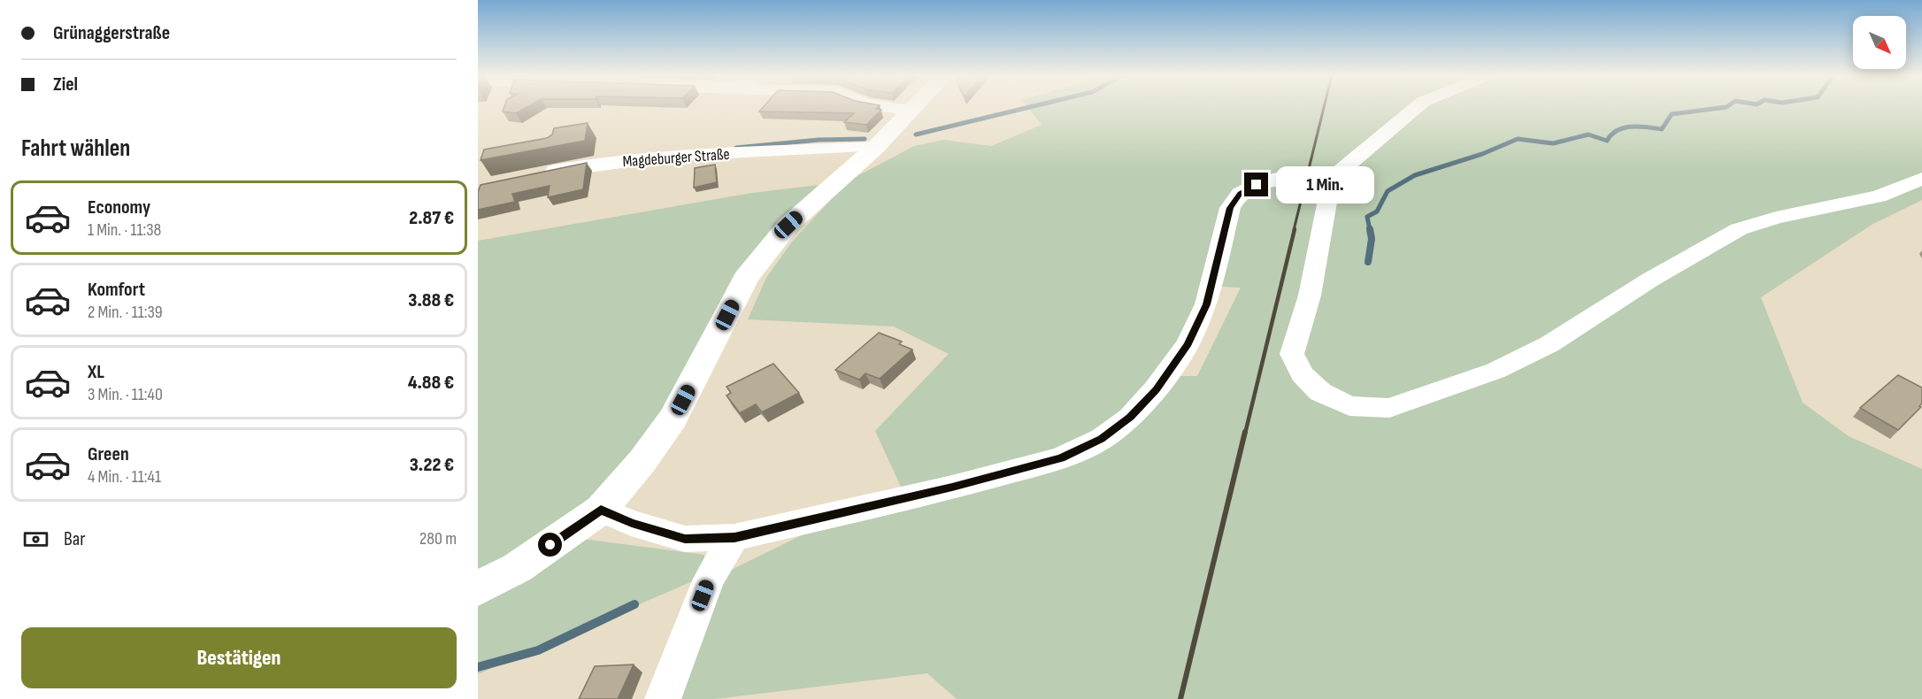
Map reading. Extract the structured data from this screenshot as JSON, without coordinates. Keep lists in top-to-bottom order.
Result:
{
  "streets": {
    "street": ["Magdeburger Straße"]
  },
  "north": "bottom right",
  "page": {
    "banner": ["Grünaggerstraße", "Ziel"],
    "heading": "Fahrt wählen",
    "bubble": "1 Min.",
    "list": [
      {
        "name": "Economy",
        "note": "1 Min. · 11:38",
        "value": "2.87 €"
      },
      {
        "name": "Komfort",
        "note": "2 Min. · 11:39",
        "value": "3.88 €"
      },
      {
        "name": "XL",
        "note": "3 Min. · 11:40",
        "value": "4.88 €"
      },
      {
        "name": "Green",
        "note": "4 Min. · 11:41",
        "value": "3.22 €"
      }
    ],
    "pay": ["Bar", "280 m"],
    "buttons": "Bestätigen"
  }
}
